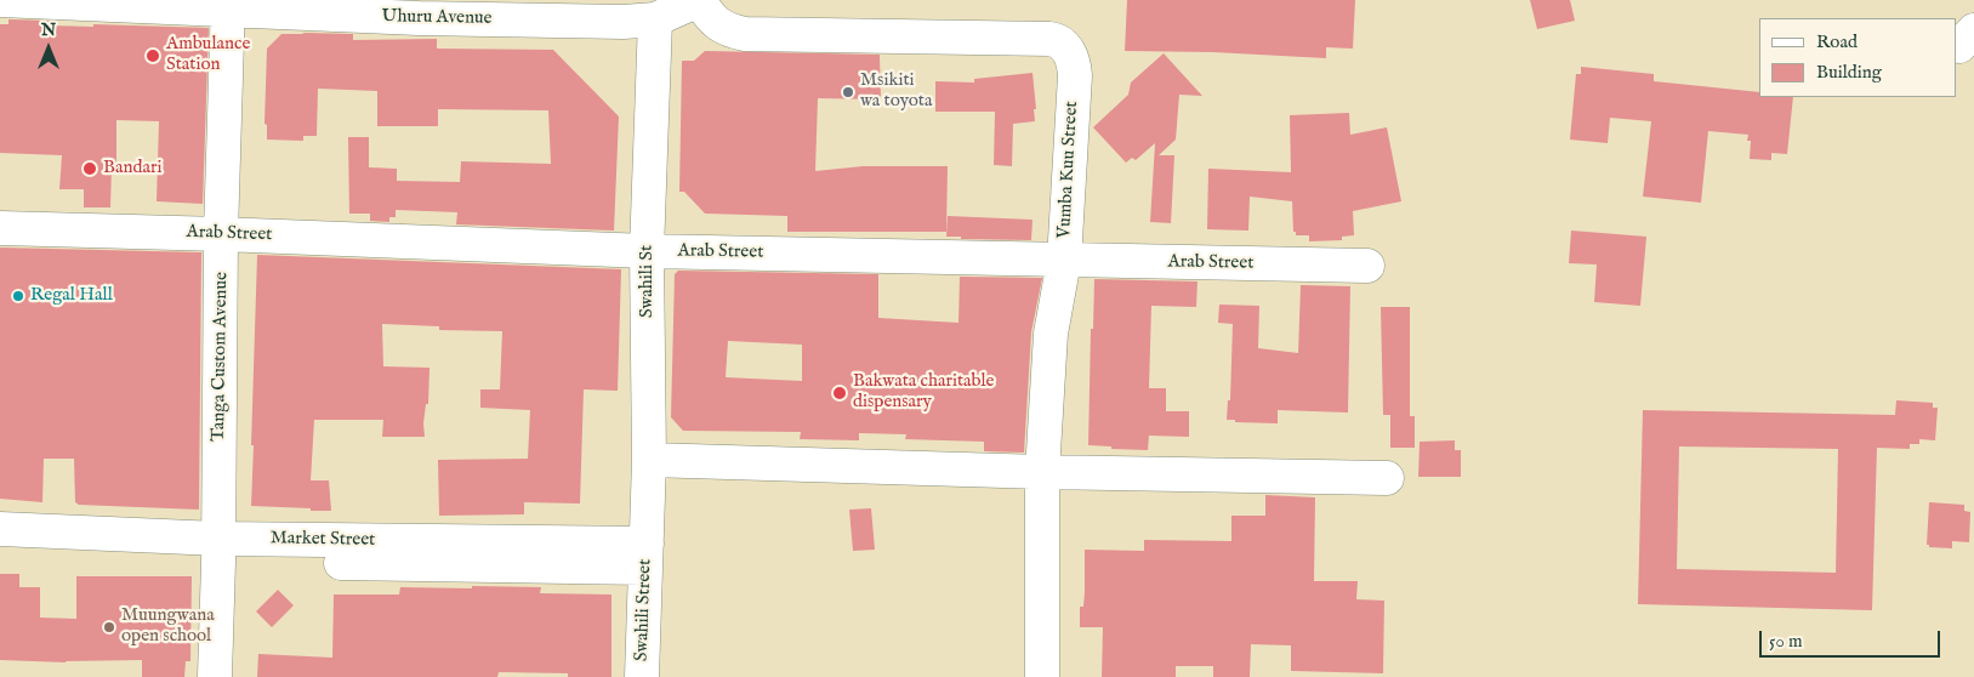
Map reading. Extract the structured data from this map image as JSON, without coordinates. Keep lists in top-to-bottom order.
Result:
{
  "streets": {
    "street": [
      "Uhuru Avenue",
      "Vumba Kuu Street",
      "Arab Street",
      "Swahili St",
      "Tanga Custom Avenue",
      "Market Street",
      "Swahili Street"
    ]
  },
  "crossings": [
    ["Uhuru Avenue", "Vumba Kuu Street"],
    ["Uhuru Avenue", "Swahili St"],
    ["Uhuru Avenue", "Tanga Custom Avenue"],
    ["Vumba Kuu Street", "Arab Street"],
    ["Arab Street", "Swahili St"],
    ["Arab Street", "Tanga Custom Avenue"],
    ["Swahili St", "Market Street"],
    ["Swahili St", "Swahili Street"],
    ["Tanga Custom Avenue", "Market Street"],
    ["Market Street", "Swahili Street"]
  ],
  "places": [
    "Ambulance Station",
    "Msikiti wa toyota",
    "Bandari",
    "Regal Hall",
    "Bakwata charitable dispensary",
    "Muungwana open school"
  ],
  "legend": ["Road", "Building"],
  "scale_bar": "50 m",
  "north": "top"
}
